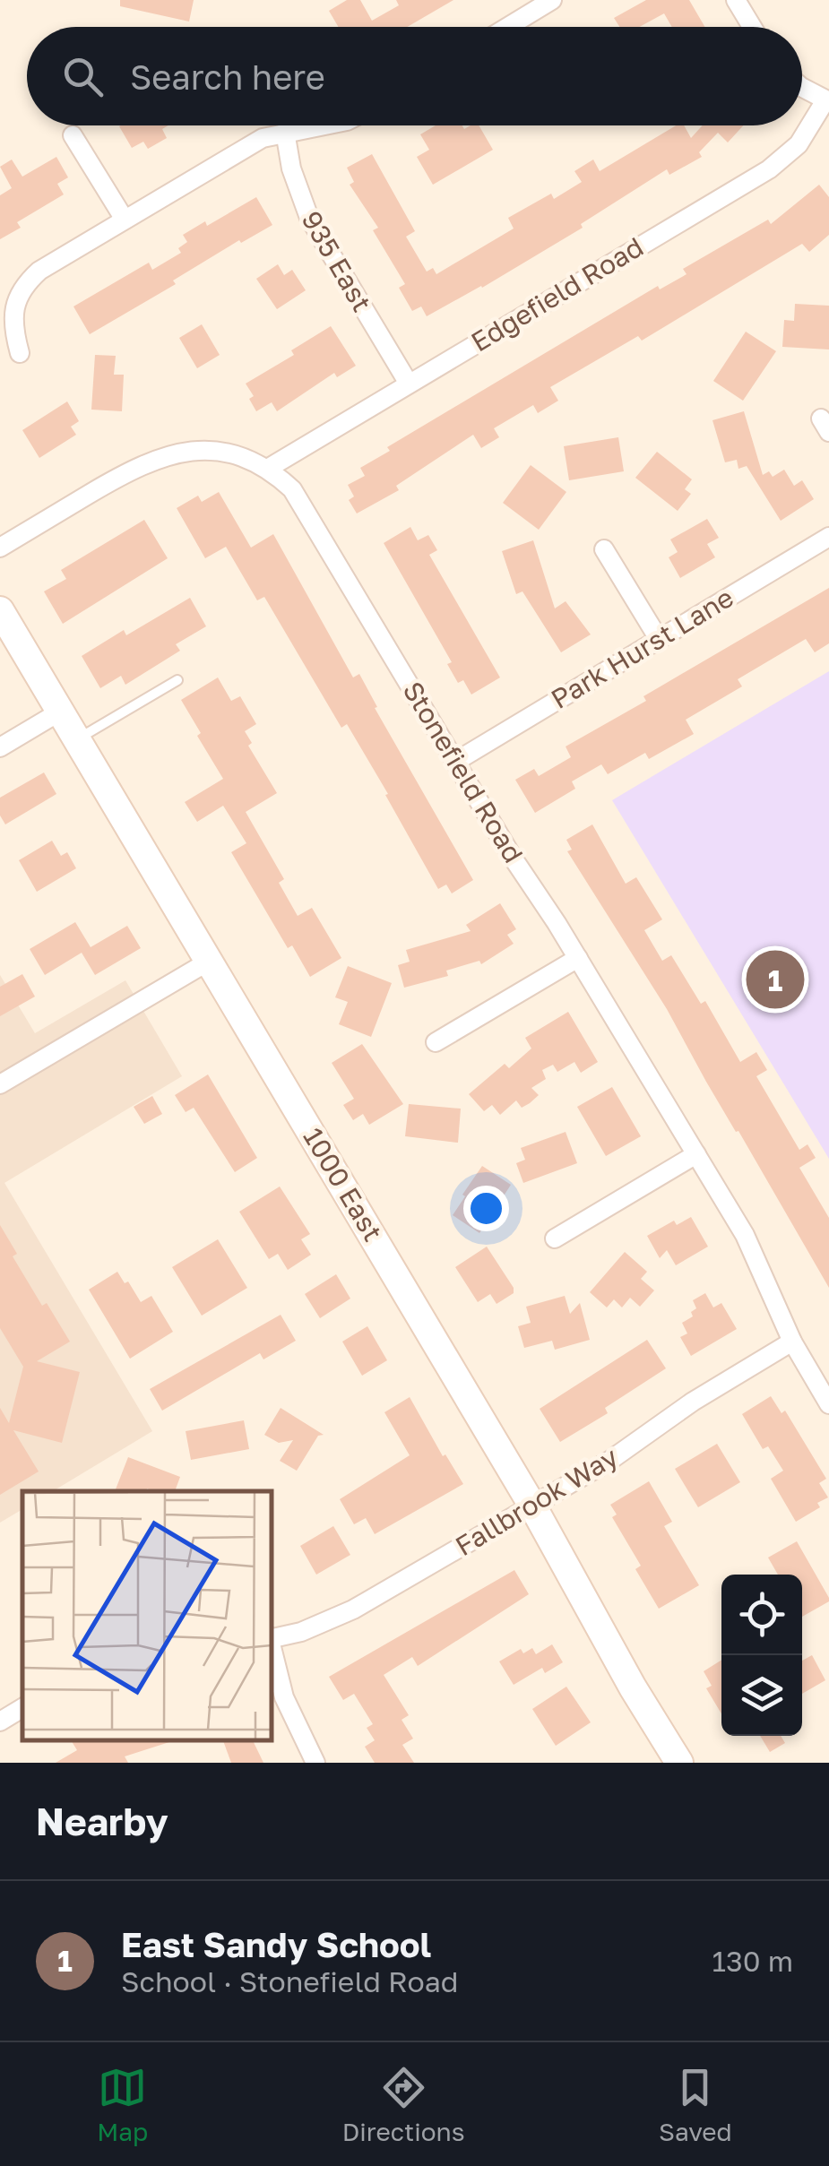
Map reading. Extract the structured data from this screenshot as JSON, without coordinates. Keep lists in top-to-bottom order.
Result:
{
  "streets": {
    "street": [
      "935 East",
      "Edgefield Road",
      "Park Hurst Lane",
      "Stonefield Road",
      "1000 East",
      "Fallbrook Way"
    ]
  },
  "crossings": [
    ["935 East", "Edgefield Road"],
    ["Edgefield Road", "Stonefield Road"],
    ["Park Hurst Lane", "Stonefield Road"],
    ["Stonefield Road", "Fallbrook Way"],
    ["1000 East", "Fallbrook Way"]
  ],
  "page": {
    "search": "Search here",
    "pins": "1",
    "heading": "Nearby",
    "list": [
      {
        "mark": "1",
        "name": "East Sandy School",
        "note": "School · Stonefield Road",
        "value": "130 m"
      }
    ],
    "nav": ["Map", "Directions", "Saved"]
  }
}
